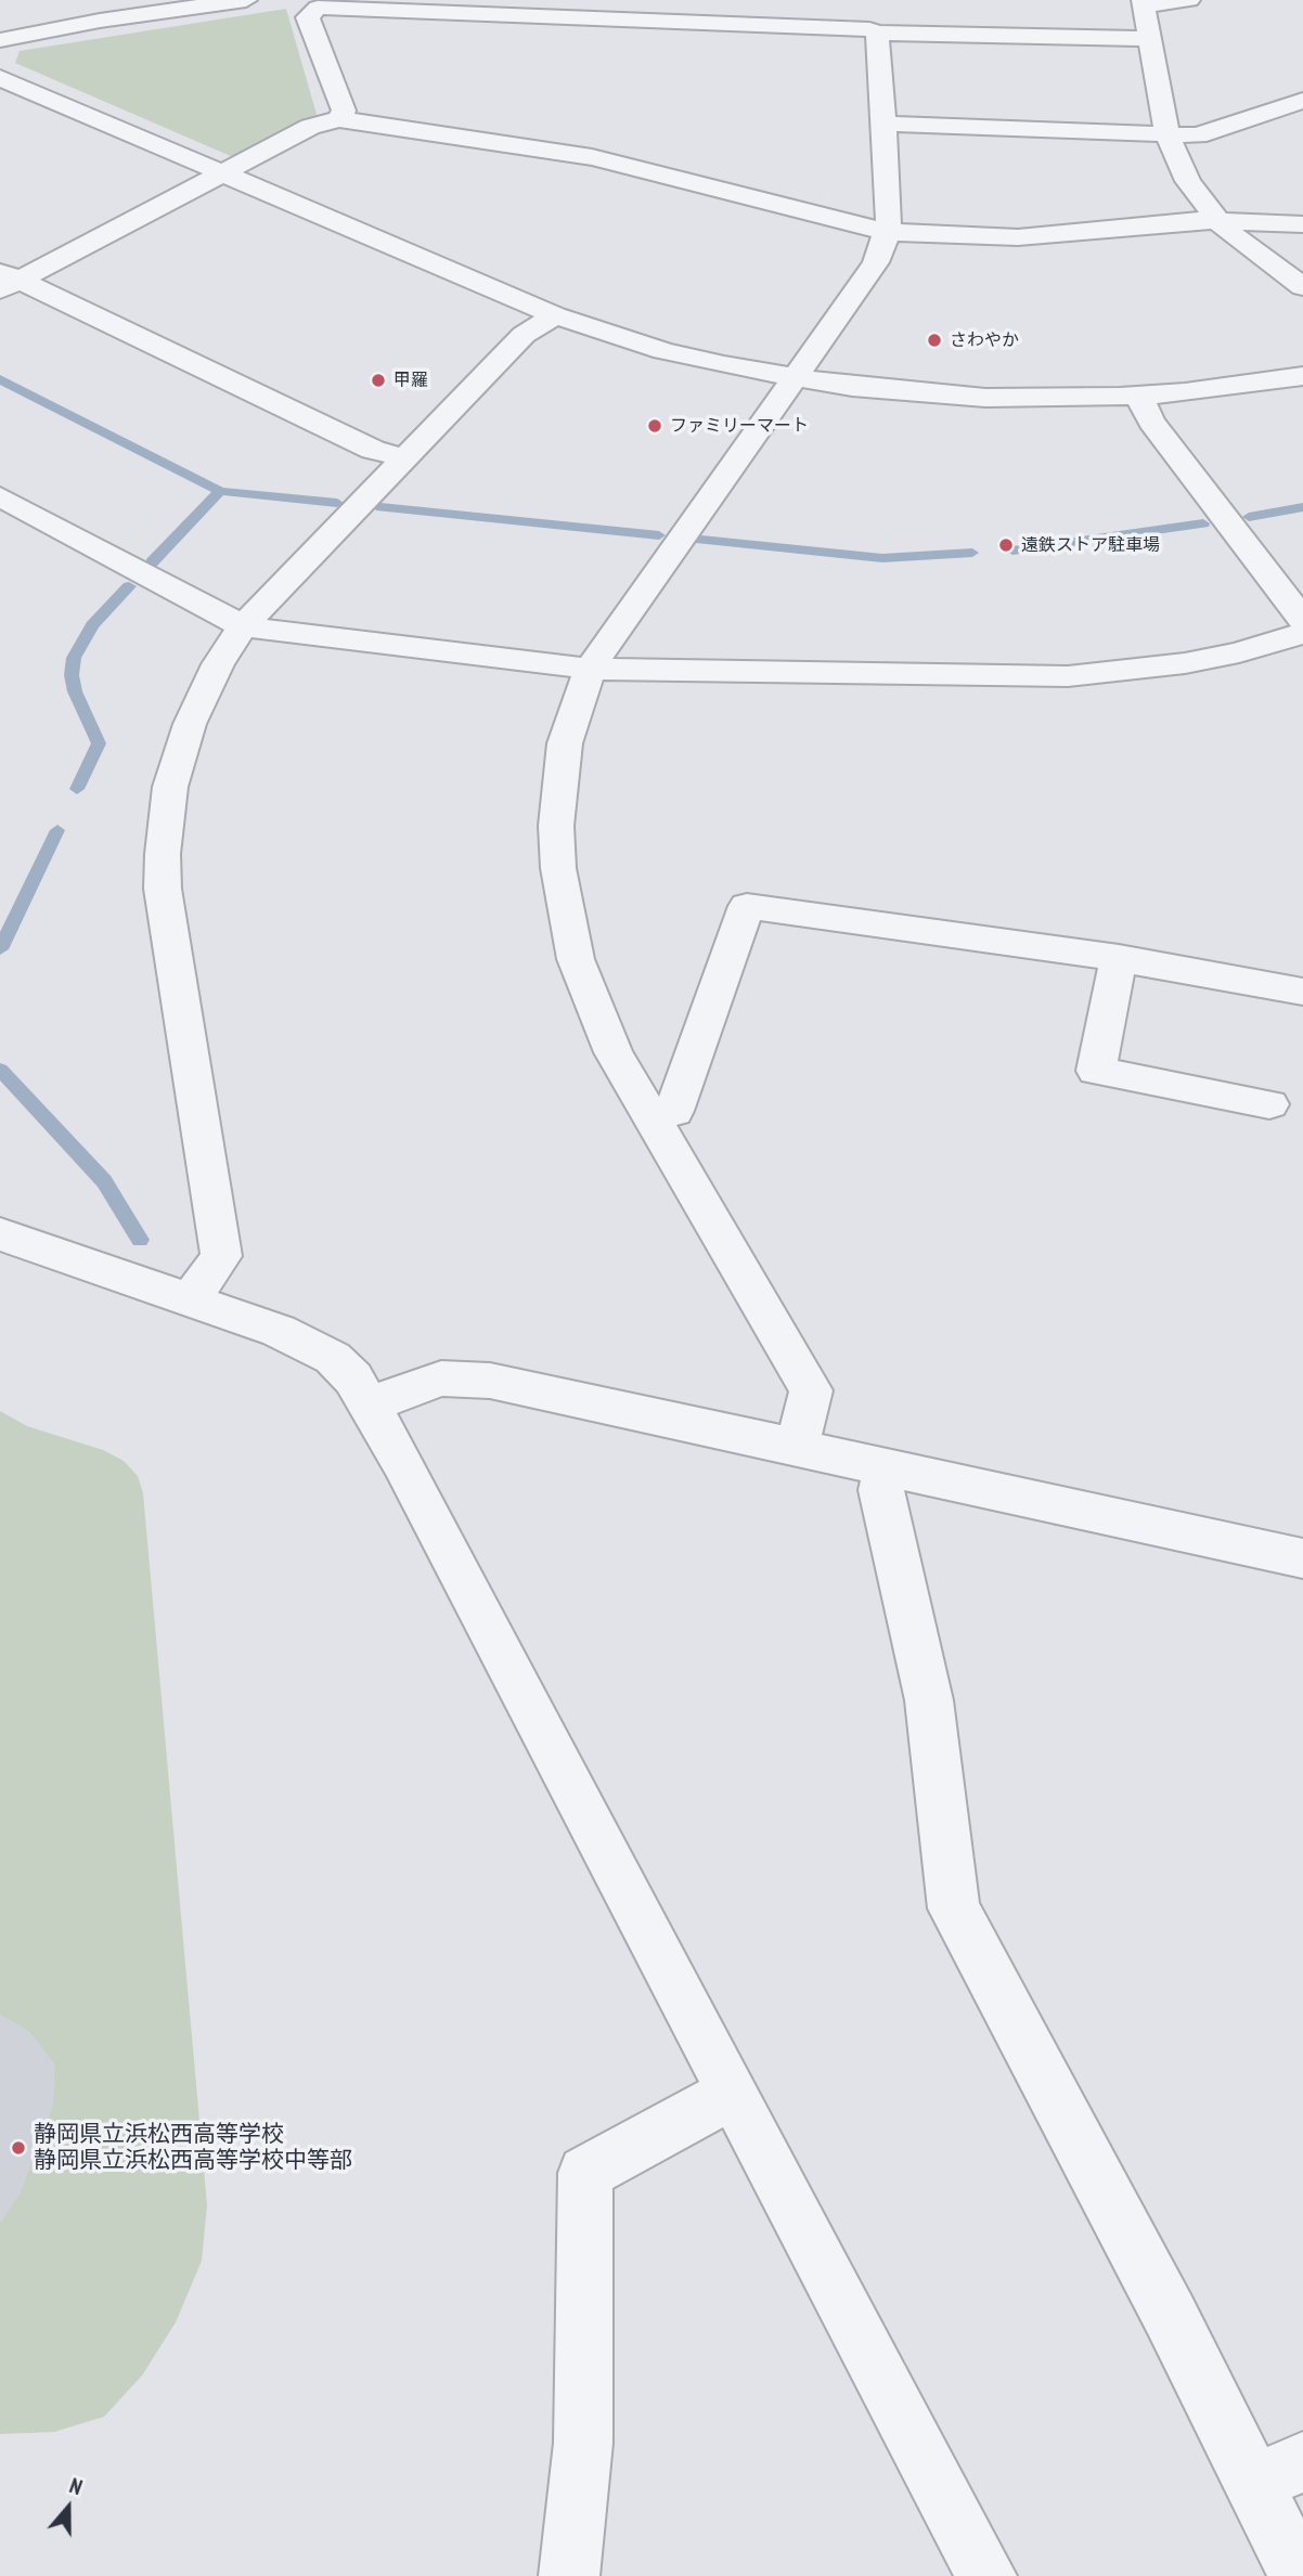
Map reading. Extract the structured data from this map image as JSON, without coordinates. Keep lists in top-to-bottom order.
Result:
{
  "places": [
    "さわやか",
    "甲羅",
    "ファミリーマート",
    "遠鉄ストア駐車場",
    "静岡県立浜松西高等学校 静岡県立浜松西高等学校中等部"
  ],
  "north": "top"
}
